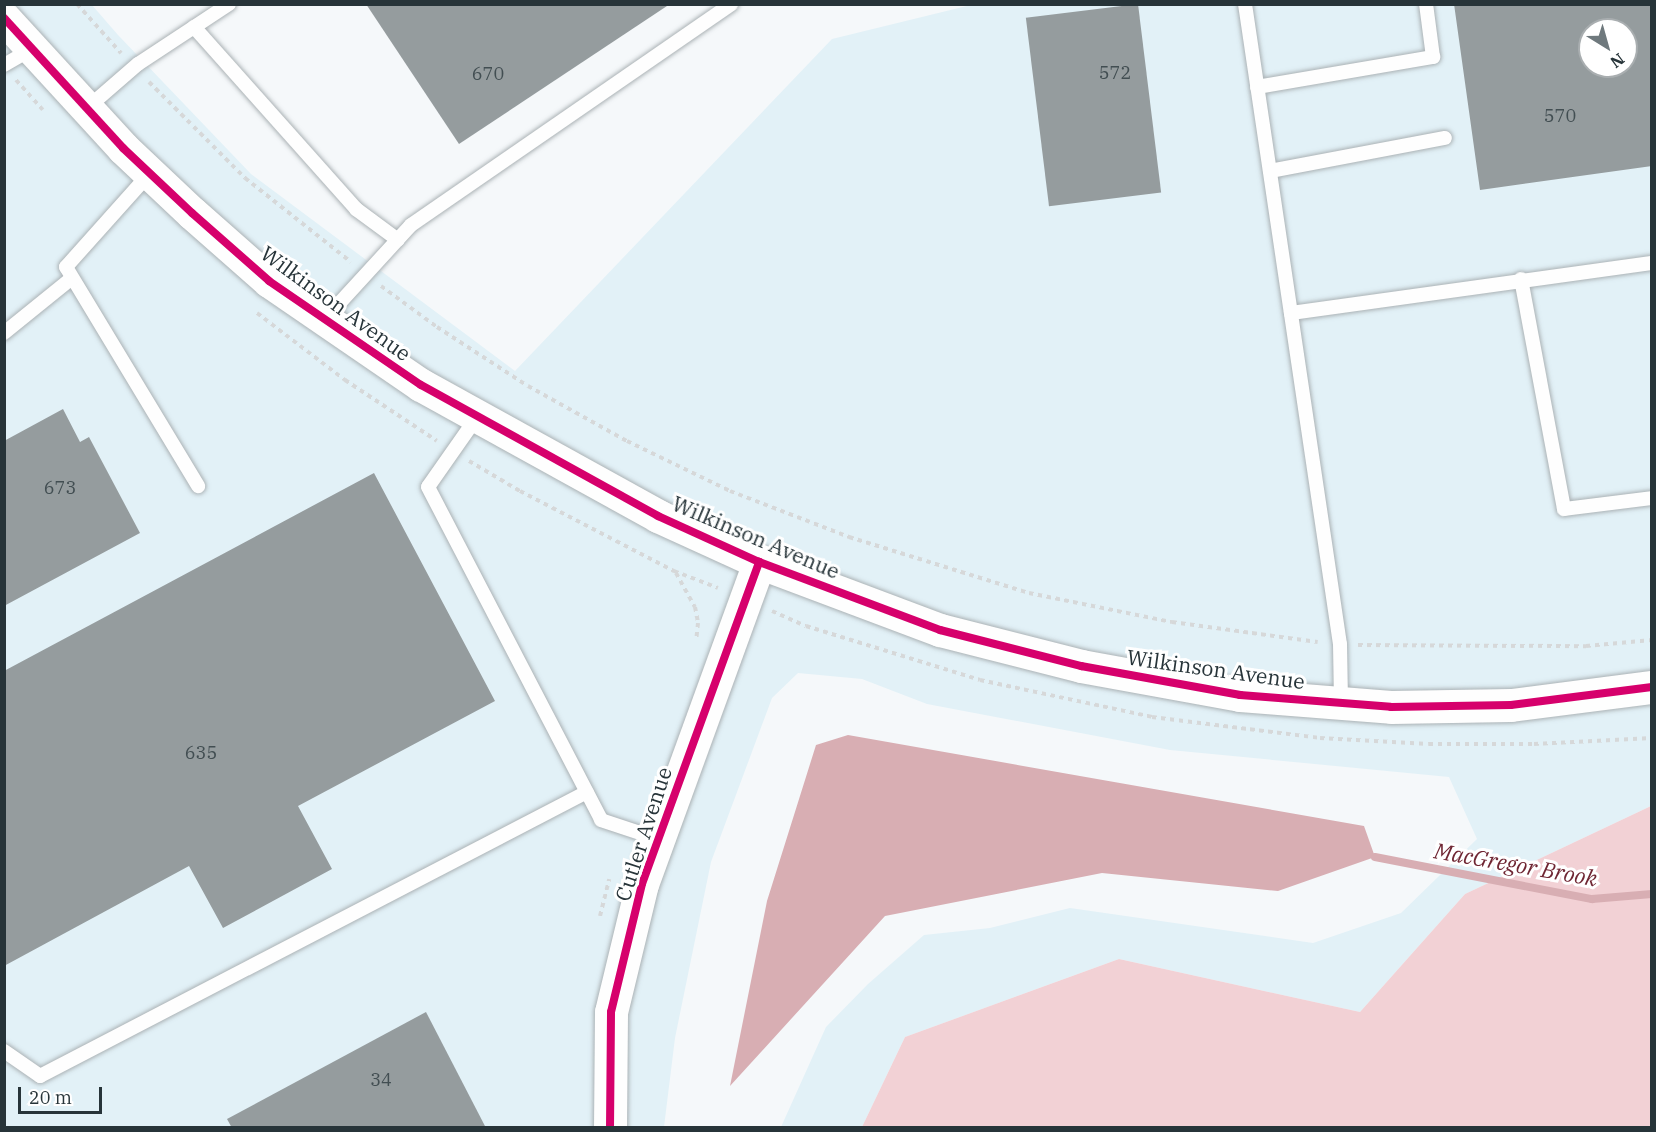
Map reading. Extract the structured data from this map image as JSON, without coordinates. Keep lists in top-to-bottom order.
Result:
{
  "streets": {
    "street": ["Wilkinson Avenue", "Cutler Avenue"]
  },
  "crossings": [
    ["Wilkinson Avenue", "Cutler Avenue"]
  ],
  "water": ["MacGregor Brook"],
  "house_numbers": [
    "572",
    "670",
    "570",
    "673",
    "635",
    "34"
  ],
  "scale_bar": "20 m",
  "north": "bottom right"
}
